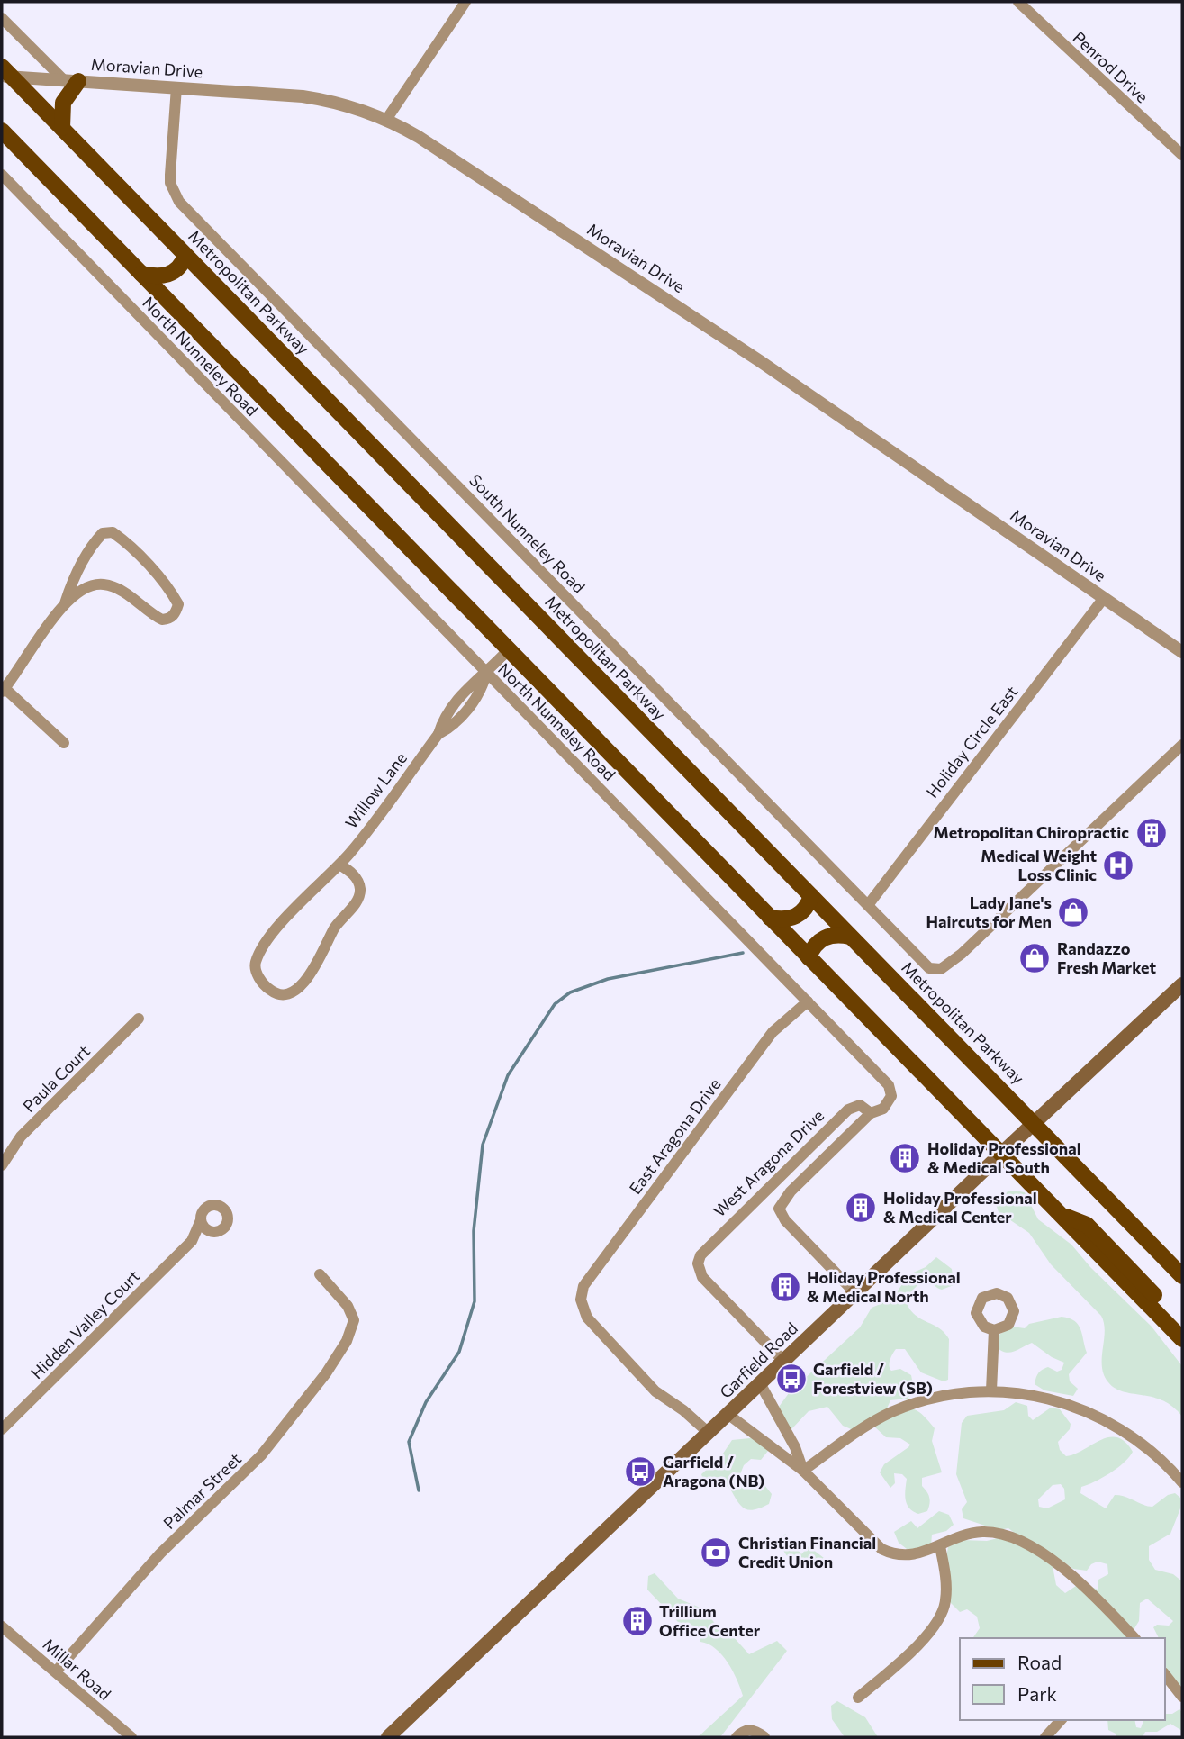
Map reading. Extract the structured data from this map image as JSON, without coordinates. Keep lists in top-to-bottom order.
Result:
{
  "streets": {
    "main road": ["Metropolitan Parkway", "Garfield Road"],
    "street": [
      "Penrod Drive",
      "Moravian Drive",
      "North Nunneley Road",
      "South Nunneley Road",
      "Holiday Circle East",
      "Willow Lane",
      "Paula Court",
      "East Aragona Drive",
      "West Aragona Drive",
      "Hidden Valley Court",
      "Palmar Street",
      "Millar Road"
    ]
  },
  "crossings": [
    ["Moravian Drive", "Metropolitan Parkway"],
    ["Moravian Drive", "South Nunneley Road"],
    ["Moravian Drive", "Holiday Circle East"],
    ["Metropolitan Parkway", "Garfield Road"],
    ["North Nunneley Road", "Willow Lane"],
    ["North Nunneley Road", "East Aragona Drive"],
    ["North Nunneley Road", "West Aragona Drive"],
    ["North Nunneley Road", "Garfield Road"],
    ["South Nunneley Road", "Holiday Circle East"],
    ["East Aragona Drive", "Garfield Road"],
    ["West Aragona Drive", "Garfield Road"],
    ["Palmar Street", "Millar Road"]
  ],
  "places": {
    "building": [
      "Metropolitan Chiropractic",
      "Holiday Professional & Medical South",
      "Holiday Professional & Medical Center",
      "Holiday Professional & Medical North",
      "Trillium Office Center"
    ],
    "hospital": ["Medical Weight Loss Clinic"],
    "shop": ["Lady Jane's Haircuts for Men", "Randazzo Fresh Market"],
    "bus stop": ["Garfield / Forestview (SB)", "Garfield / Aragona (NB)"],
    "bank": ["Christian Financial Credit Union"]
  },
  "legend": ["Road", "Park"]
}
